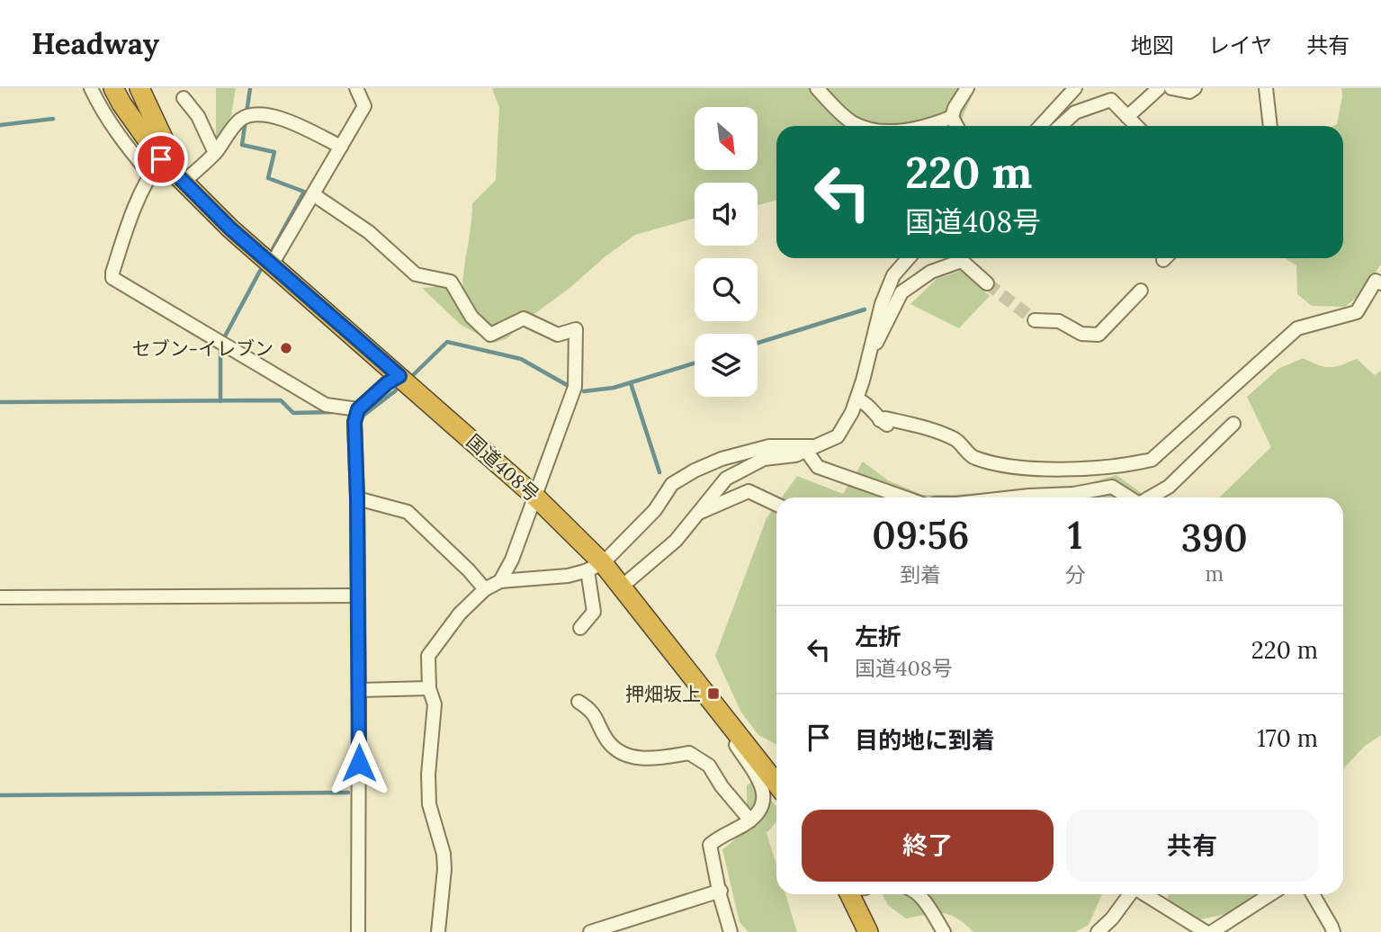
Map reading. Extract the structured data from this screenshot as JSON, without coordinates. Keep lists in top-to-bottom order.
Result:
{
  "streets": {
    "highway": ["国道408号"]
  },
  "places": {
    "other": ["セブン-イレブン"],
    "transit": ["押畑坂上"]
  },
  "north": "bottom right",
  "page": {
    "header": "Headway",
    "nav": ["地図", "レイヤ", "共有"],
    "turn": ["220 m", "国道408号"],
    "eta": [
      "09:56",
      "到着",
      "1",
      "分",
      "390",
      "m"
    ],
    "list": [
      {
        "name": "左折",
        "note": "国道408号",
        "value": "220 m"
      },
      {
        "name": "目的地に到着",
        "value": "170 m"
      }
    ],
    "buttons": ["終了", "共有"]
  }
}
